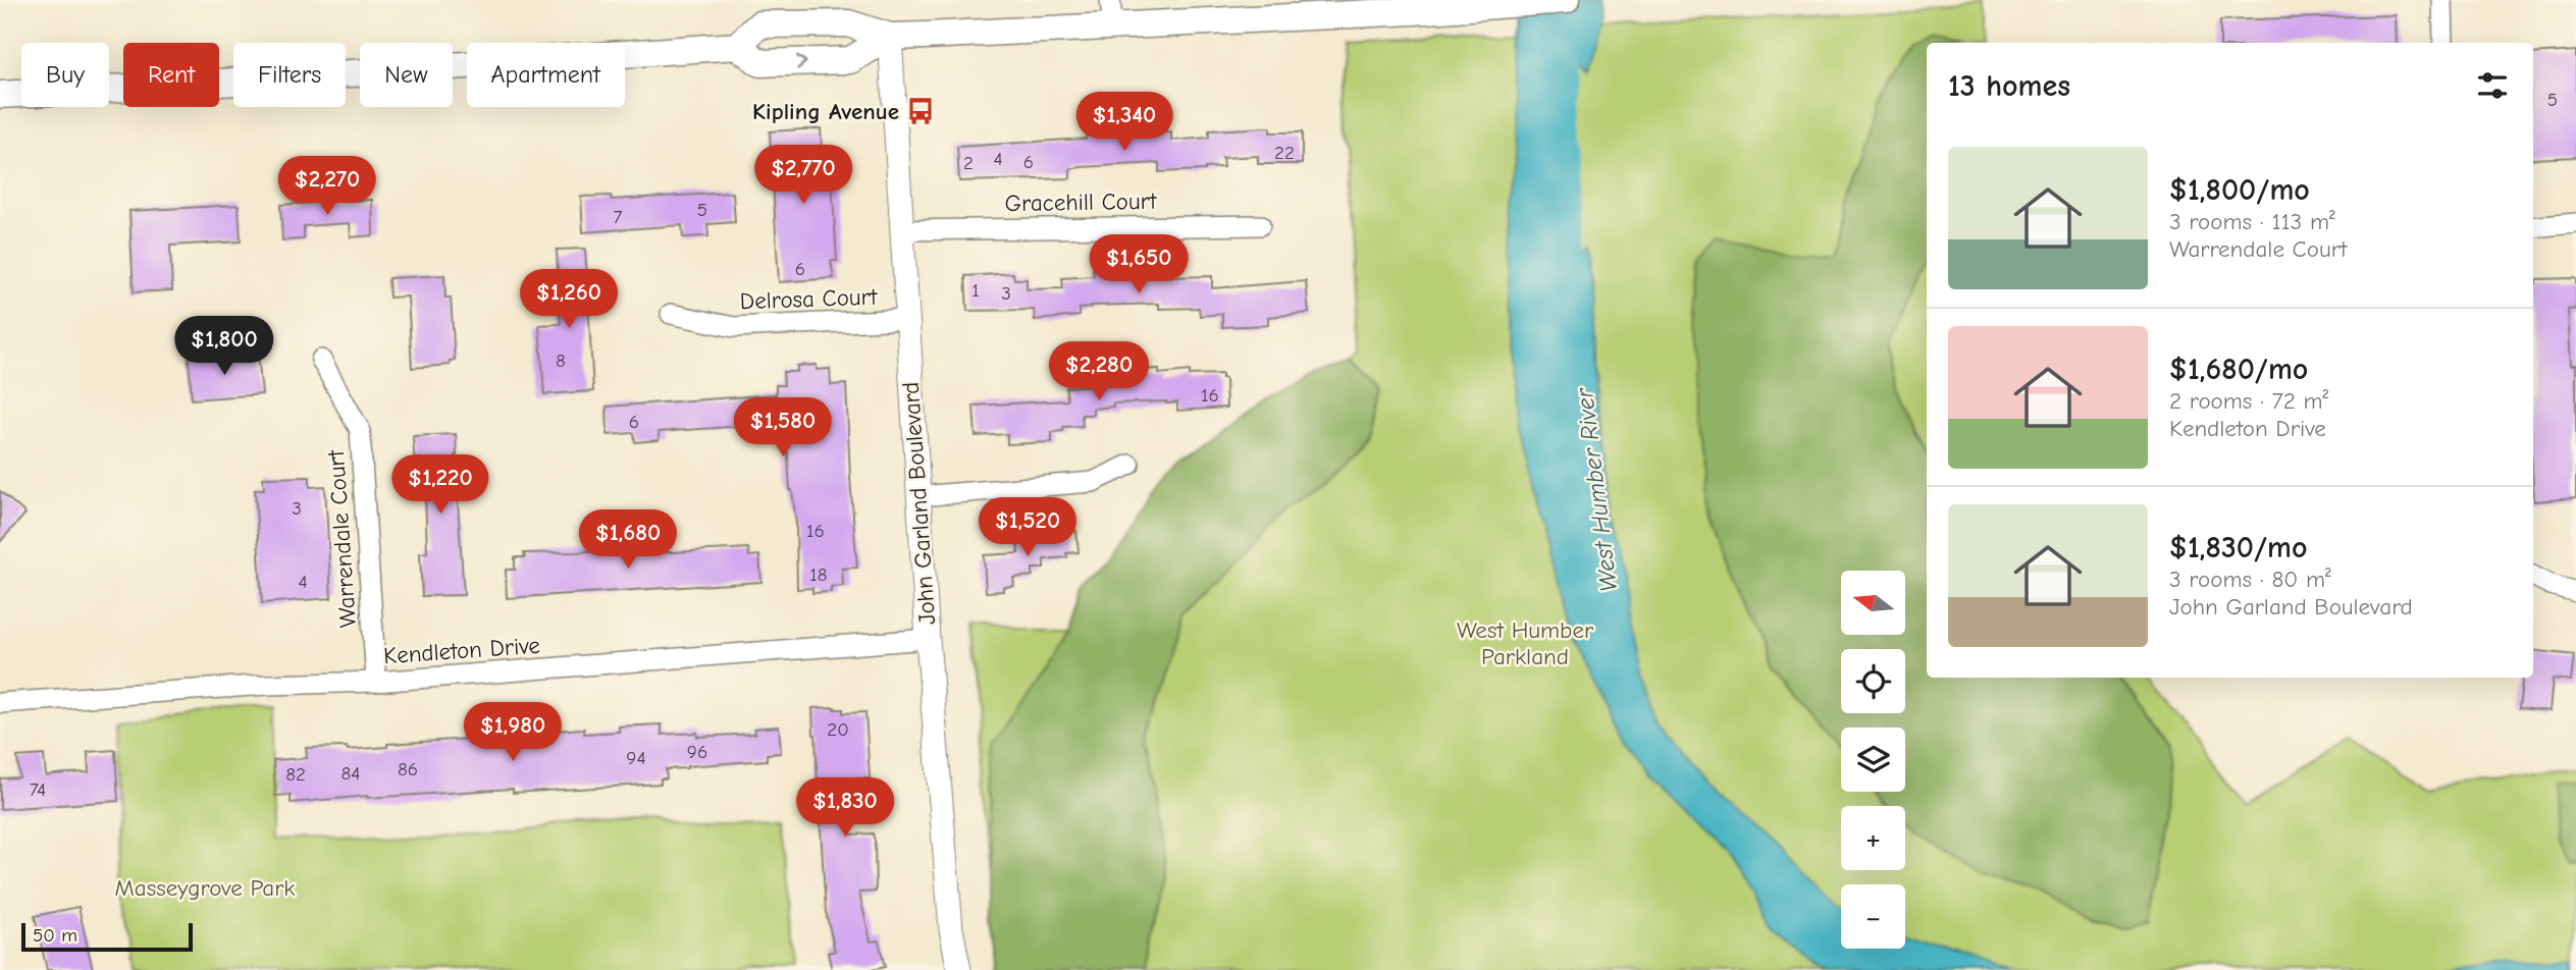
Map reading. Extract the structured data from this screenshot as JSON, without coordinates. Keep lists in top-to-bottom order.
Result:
{
  "streets": {
    "street": [
      "Gracehill Court",
      "Delrosa Court",
      "John Garland Boulevard",
      "Warrendale Court",
      "Kendleton Drive"
    ]
  },
  "crossings": [
    ["Gracehill Court", "John Garland Boulevard"],
    ["Delrosa Court", "John Garland Boulevard"],
    ["John Garland Boulevard", "Kendleton Drive"],
    ["Warrendale Court", "Kendleton Drive"]
  ],
  "water": ["West Humber River"],
  "parks": ["West Humber Parkland", "Masseygrove Park"],
  "places": {
    "bus stop": ["Kipling Avenue"]
  },
  "house_numbers": [
    "5",
    "22",
    "4",
    "6",
    "2",
    "5",
    "7",
    "6",
    "1",
    "3",
    "8",
    "16",
    "6",
    "3",
    "16",
    "18",
    "4",
    "20",
    "96",
    "94",
    "86",
    "84",
    "82",
    "74"
  ],
  "scale_bar": "50 m",
  "north": "left",
  "page": {
    "chip": [
      "Buy",
      "Rent",
      "Filters",
      "New",
      "Apartment"
    ],
    "heading": "13 homes",
    "price": [
      "$1,340",
      "$2,770",
      "$2,270",
      "$1,650",
      "$1,260",
      "$1,800",
      "$2,280",
      "$1,580",
      "$1,220",
      "$1,520",
      "$1,680",
      "$1,980",
      "$1,830"
    ],
    "list": [
      {
        "name": "$1,800/mo",
        "note": "3 rooms · 113 m² · Warrendale Court"
      },
      {
        "name": "$1,680/mo",
        "note": "2 rooms · 72 m² · Kendleton Drive"
      },
      {
        "name": "$1,830/mo",
        "note": "3 rooms · 80 m² · John Garland Boulevard"
      }
    ],
    "map_buttons": ["+", "−"],
    "scale": "50 m"
  }
}
